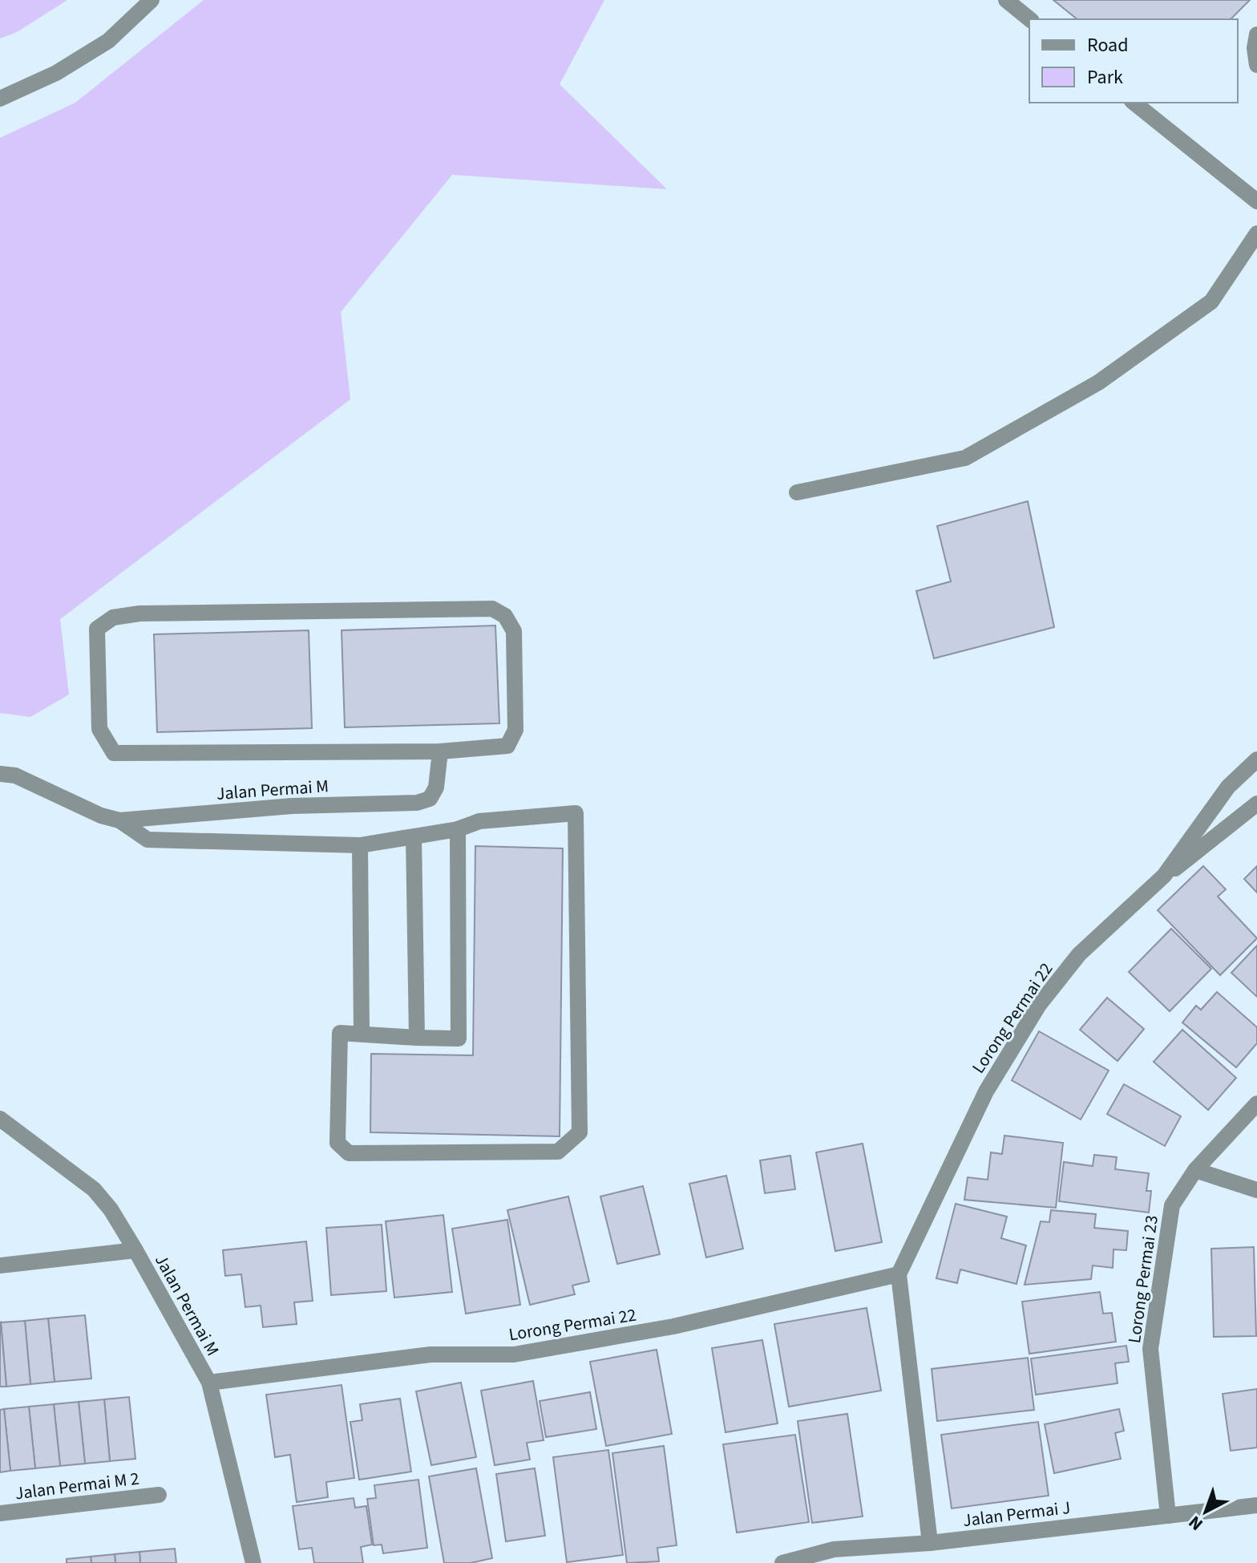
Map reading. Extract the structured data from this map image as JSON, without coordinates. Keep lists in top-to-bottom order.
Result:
{
  "streets": {
    "street": [
      "Jalan Permai M",
      "Lorong Permai 22",
      "Lorong Permai 23",
      "Jalan Permai M 2",
      "Jalan Permai J"
    ]
  },
  "crossings": [
    ["Jalan Permai M", "Lorong Permai 22"],
    ["Lorong Permai 23", "Jalan Permai J"]
  ],
  "legend": ["Road", "Park"],
  "north": "bottom left"
}
